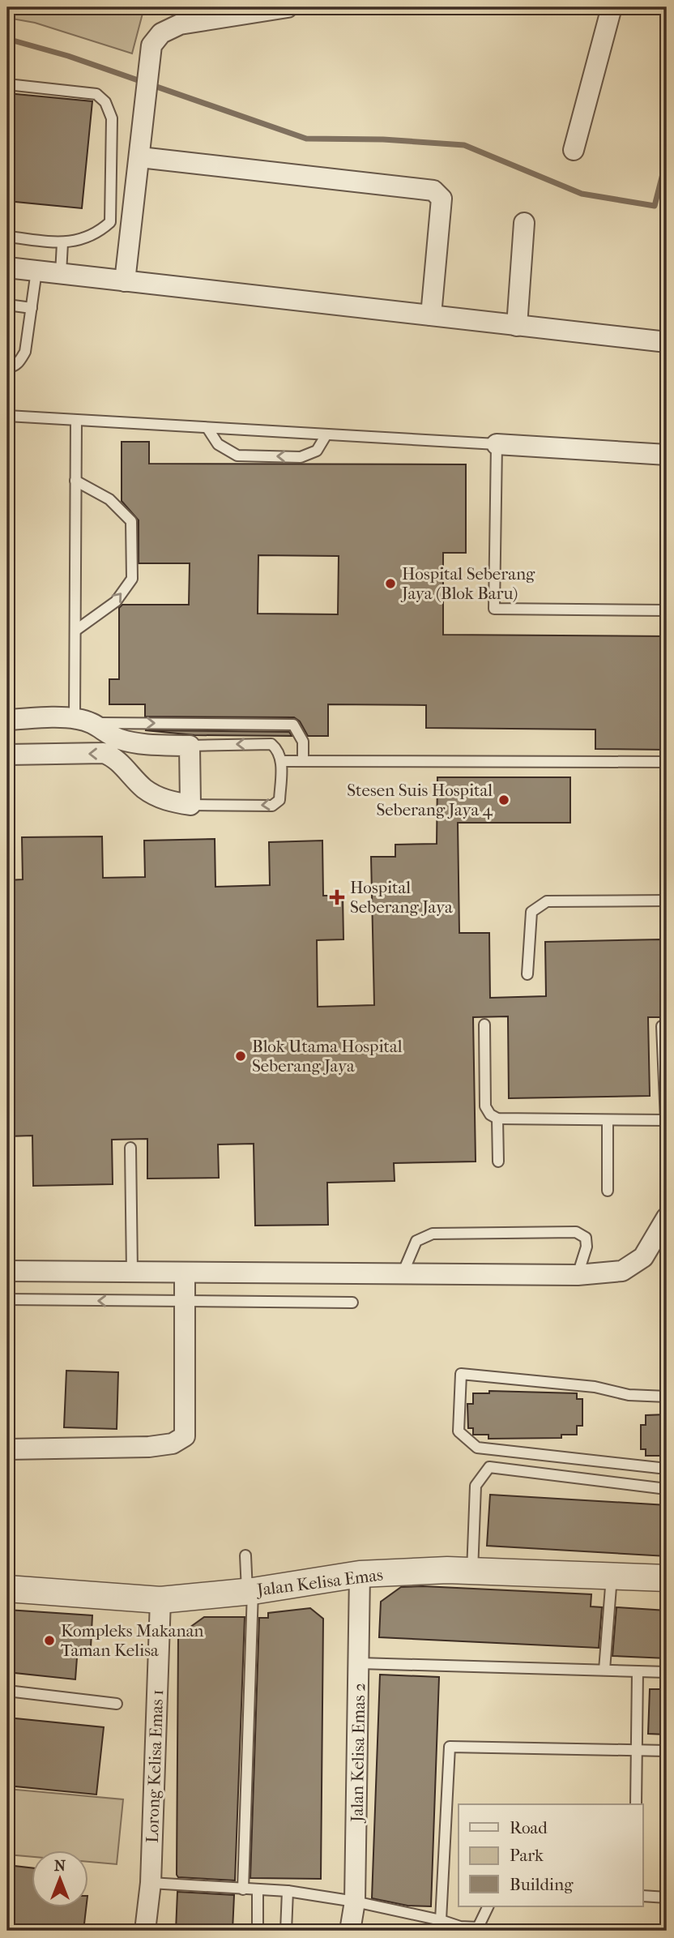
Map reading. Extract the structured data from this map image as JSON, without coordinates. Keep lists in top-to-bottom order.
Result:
{
  "streets": {
    "street": ["Jalan Kelisa Emas", "Jalan Kelisa Emas 2", "Lorong Kelisa Emas 1"]
  },
  "crossings": [
    ["Jalan Kelisa Emas", "Jalan Kelisa Emas 2"],
    ["Jalan Kelisa Emas", "Lorong Kelisa Emas 1"]
  ],
  "places": {
    "other": [
      "Hospital Seberang Jaya (Blok Baru)",
      "Stesen Suis Hospital Seberang Jaya 4",
      "Blok Utama Hospital Seberang Jaya",
      "Kompleks Makanan Taman Kelisa"
    ],
    "health": ["Hospital Seberang Jaya"]
  },
  "legend": ["Road", "Park", "Building"],
  "north": "top"
}
